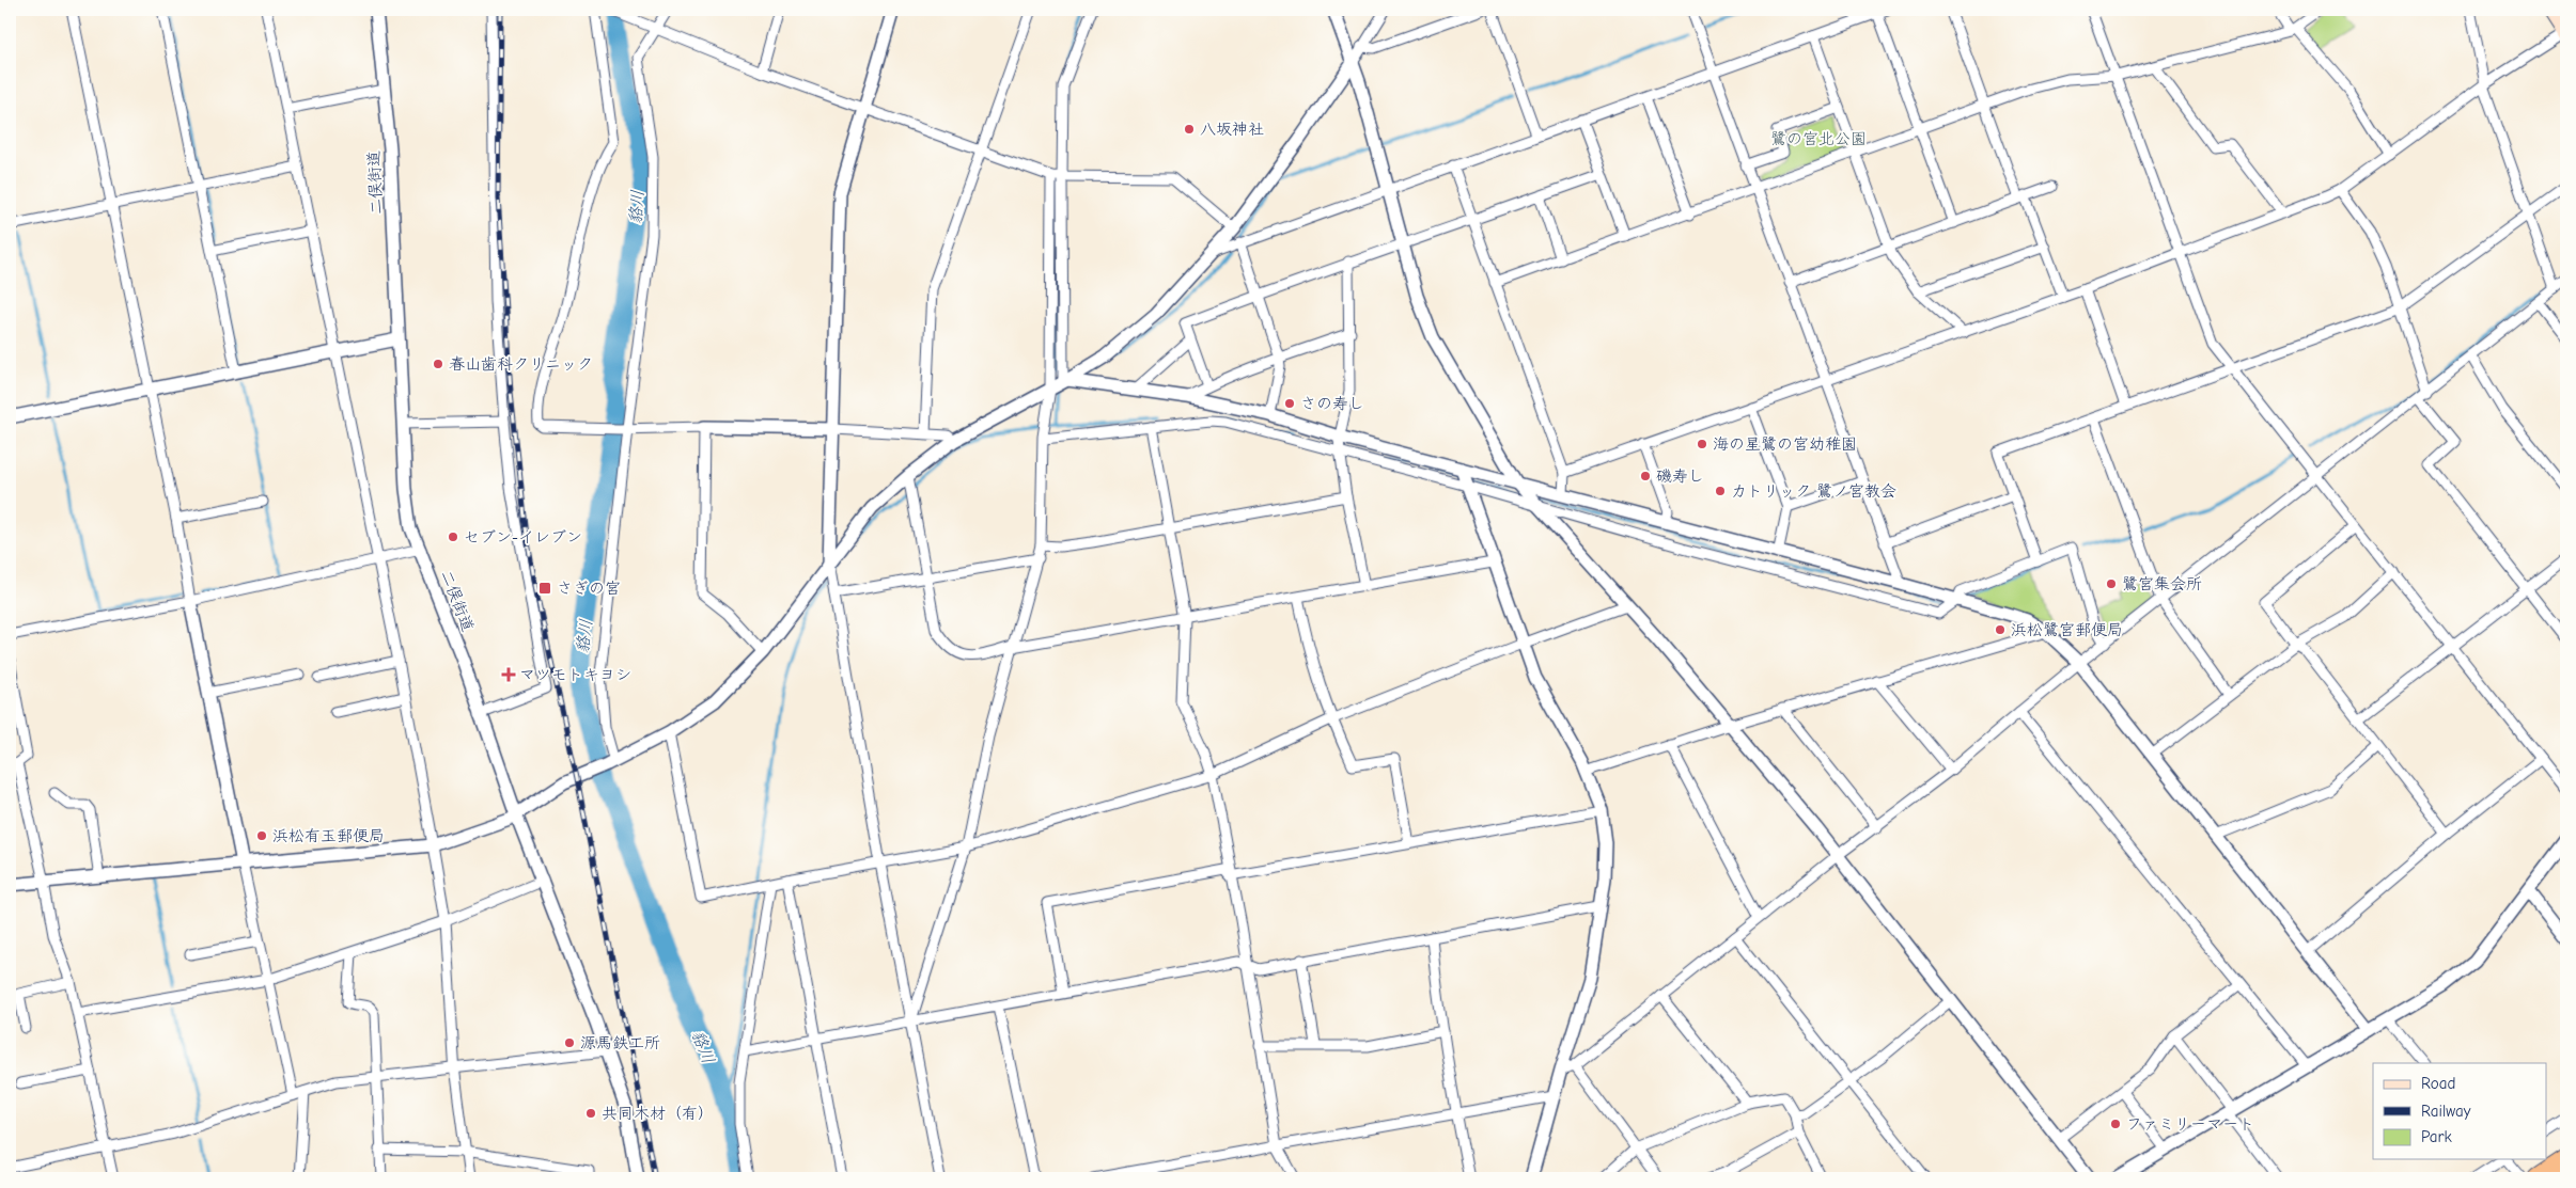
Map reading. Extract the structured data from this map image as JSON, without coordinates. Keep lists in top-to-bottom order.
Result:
{
  "streets": {
    "street": ["二俣街道"]
  },
  "water": ["貉川"],
  "parks": ["鷺の宮北公園"],
  "places": {
    "other": [
      "八坂神社",
      "春山歯科クリニック",
      "さの寿し",
      "海の星鷺の宮幼稚園",
      "磯寿し",
      "カトリック 鷺ノ宮教会",
      "セブン-イレブン",
      "鷺宮集会所",
      "浜松鷺宮郵便局",
      "浜松有玉郵便局",
      "源馬鉄工所",
      "共同木材（有）",
      "ファミリーマート"
    ],
    "transit": ["さぎの宮"],
    "health": ["マツモトキヨシ"]
  },
  "legend": ["Road", "Railway", "Park"]
}
